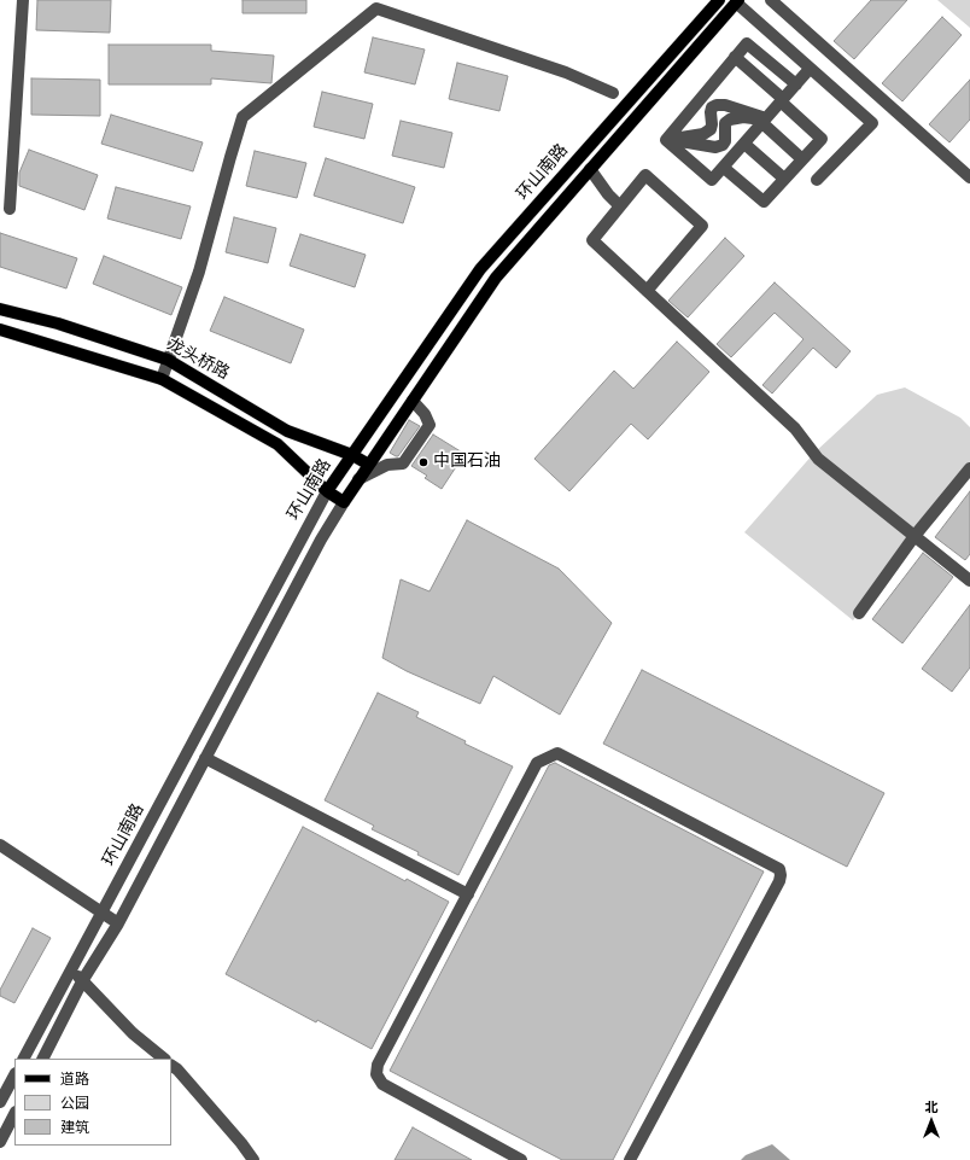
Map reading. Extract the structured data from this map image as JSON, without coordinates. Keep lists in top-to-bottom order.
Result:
{
  "streets": {
    "main road": ["环山南路", "龙头桥路"]
  },
  "crossings": [
    ["环山南路", "龙头桥路"]
  ],
  "places": ["中国石油"],
  "legend": ["道路", "公园", "建筑"],
  "north": "top"
}
